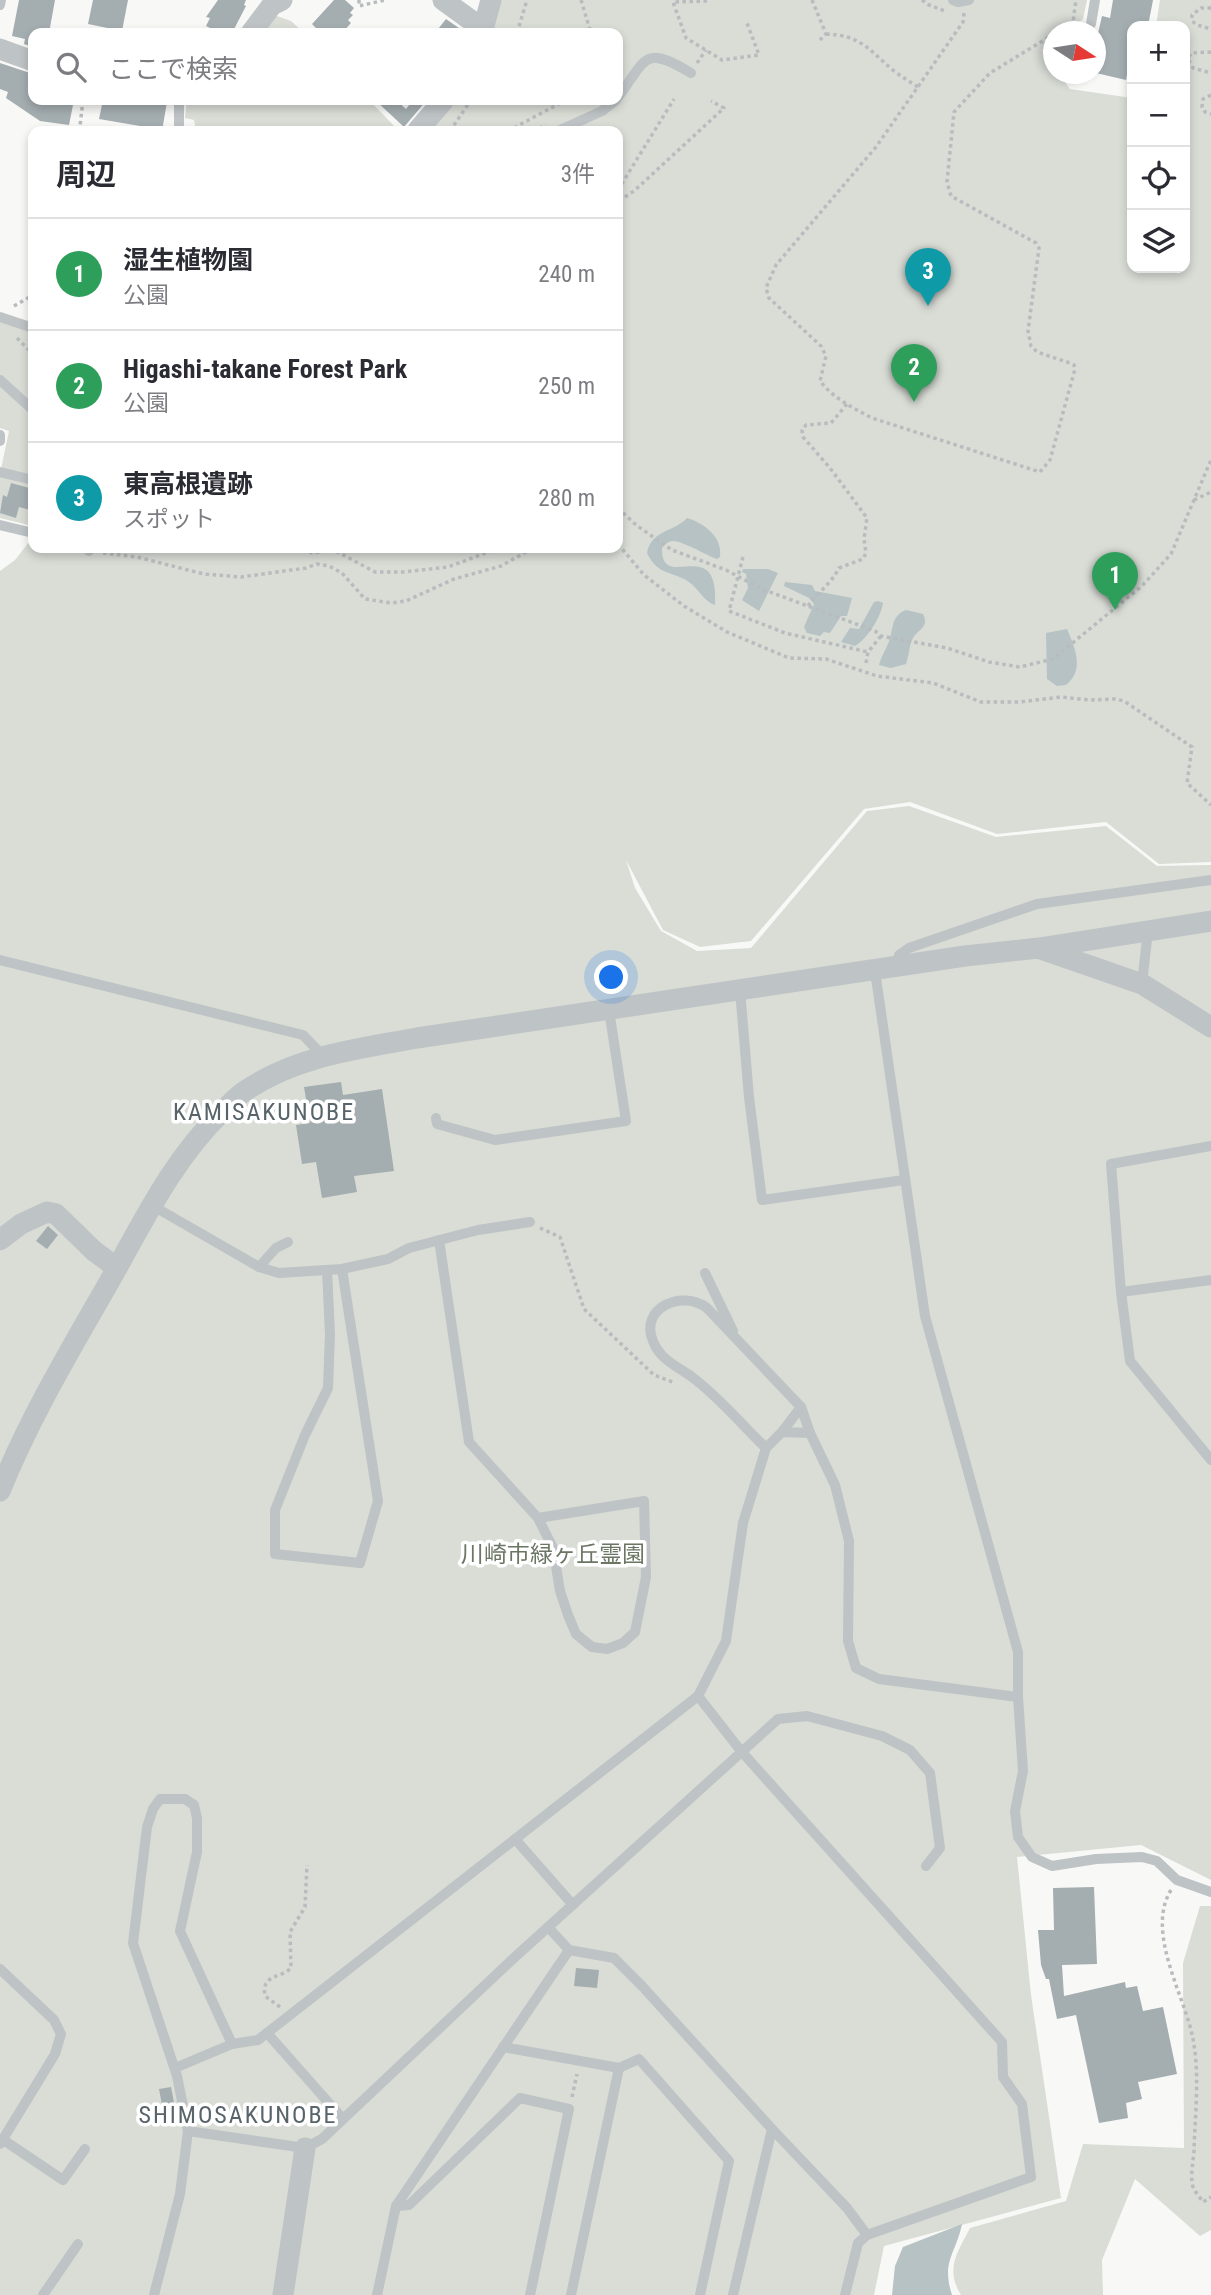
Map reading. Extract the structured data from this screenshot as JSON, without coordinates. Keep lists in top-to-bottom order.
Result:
{
  "districts": ["KAMISAKUNOBE", "SHIMOSAKUNOBE"],
  "parks": ["川崎市緑ヶ丘霊園"],
  "north": "right",
  "page": {
    "map_buttons": ["+", "−"],
    "search": "ここで検索",
    "heading": ["周辺", "3件"],
    "list": [
      {
        "mark": "1",
        "name": "湿生植物園",
        "note": "公園",
        "value": "240 m"
      },
      {
        "mark": "2",
        "name": "Higashi-takane Forest Park",
        "note": "公園",
        "value": "250 m"
      },
      {
        "mark": "3",
        "name": "東高根遺跡",
        "note": "スポット",
        "value": "280 m"
      }
    ],
    "pins": ["3", "2", "1"]
  }
}
